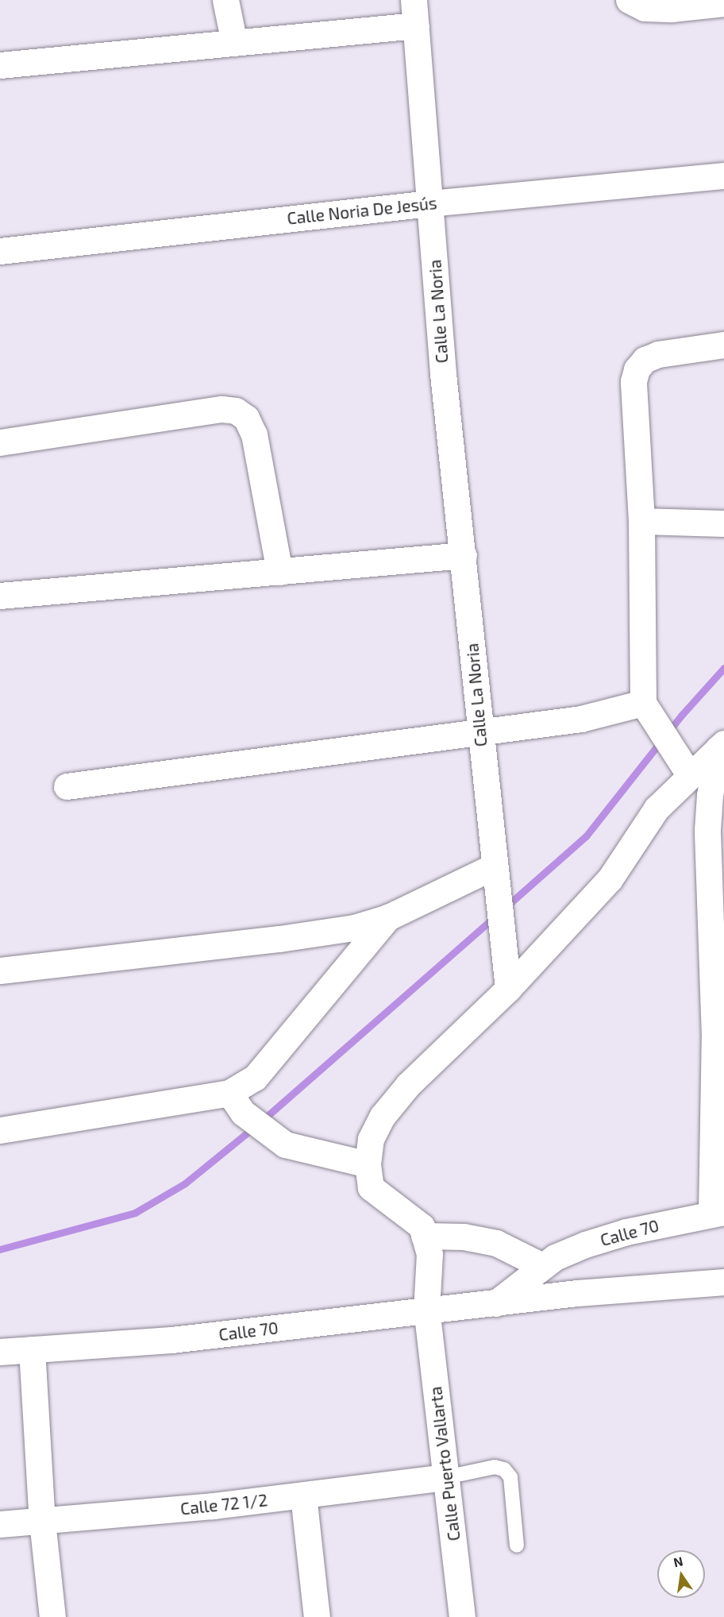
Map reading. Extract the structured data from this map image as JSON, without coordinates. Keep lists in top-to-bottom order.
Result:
{
  "streets": {
    "street": [
      "Calle Noria De Jesús",
      "Calle La Noria",
      "Calle 70",
      "Calle Puerto Vallarta",
      "Calle 72 1/2"
    ]
  },
  "crossings": [
    ["Calle Noria De Jesús", "Calle La Noria"],
    ["Calle 70", "Calle Puerto Vallarta"],
    ["Calle Puerto Vallarta", "Calle 72 1/2"]
  ],
  "north": "top"
}
